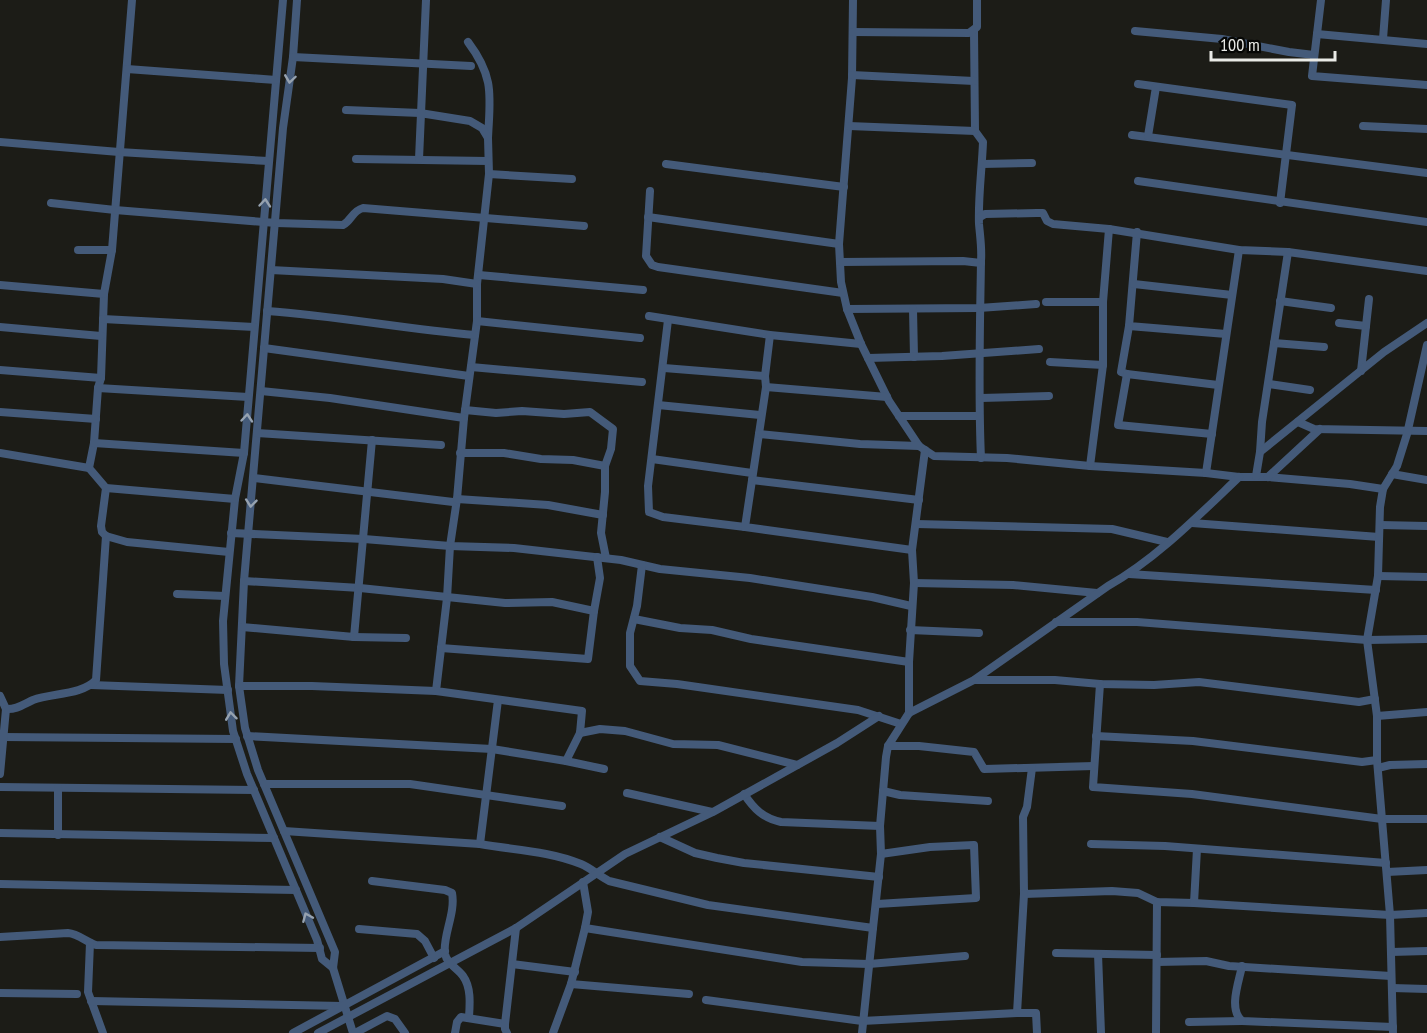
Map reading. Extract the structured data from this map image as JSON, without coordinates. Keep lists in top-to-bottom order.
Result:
{
  "scale_bar": "100 m"
}
